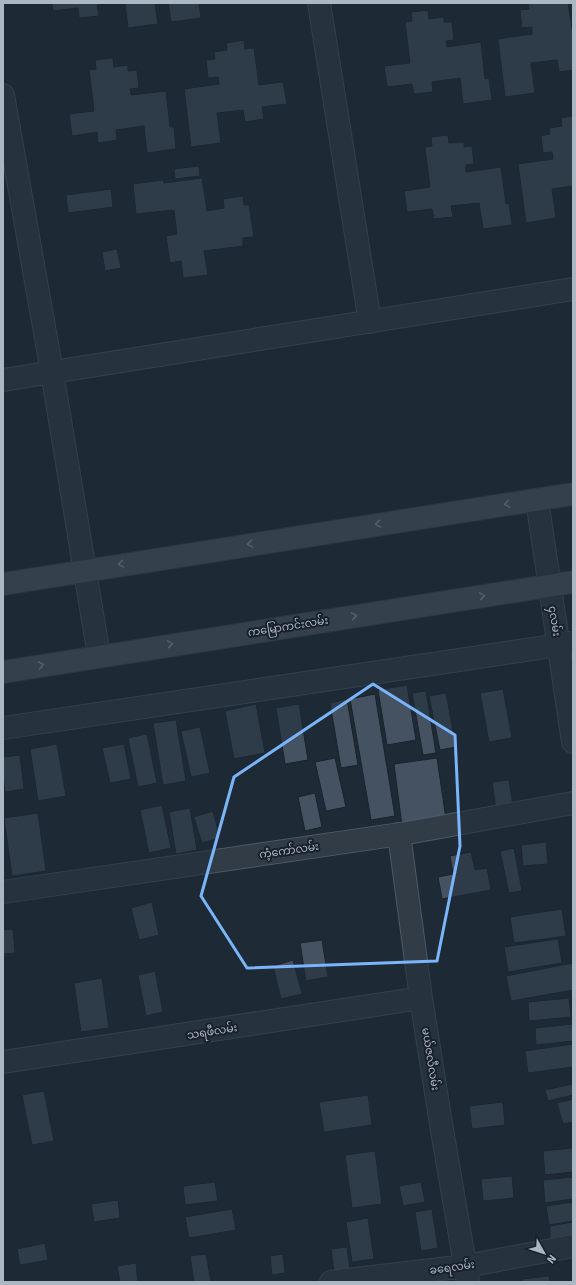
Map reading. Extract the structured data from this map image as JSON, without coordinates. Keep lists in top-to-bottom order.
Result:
{
  "streets": {
    "main road": ["ကမြောကင်းလမ်း"],
    "street": [
      "၄လမ်း",
      "ကံ့ကော်လမ်း",
      "သရဖီလမ်း",
      "မယ်ဇလီလမ်း",
      "ခရေလမ်း"
    ]
  },
  "crossings": [
    ["၄လမ်း", "ကမြောကင်းလမ်း"],
    ["ကံ့ကော်လမ်း", "မယ်ဇလီလမ်း"],
    ["သရဖီလမ်း", "မယ်ဇလီလမ်း"],
    ["မယ်ဇလီလမ်း", "ခရေလမ်း"]
  ],
  "north": "bottom right"
}
